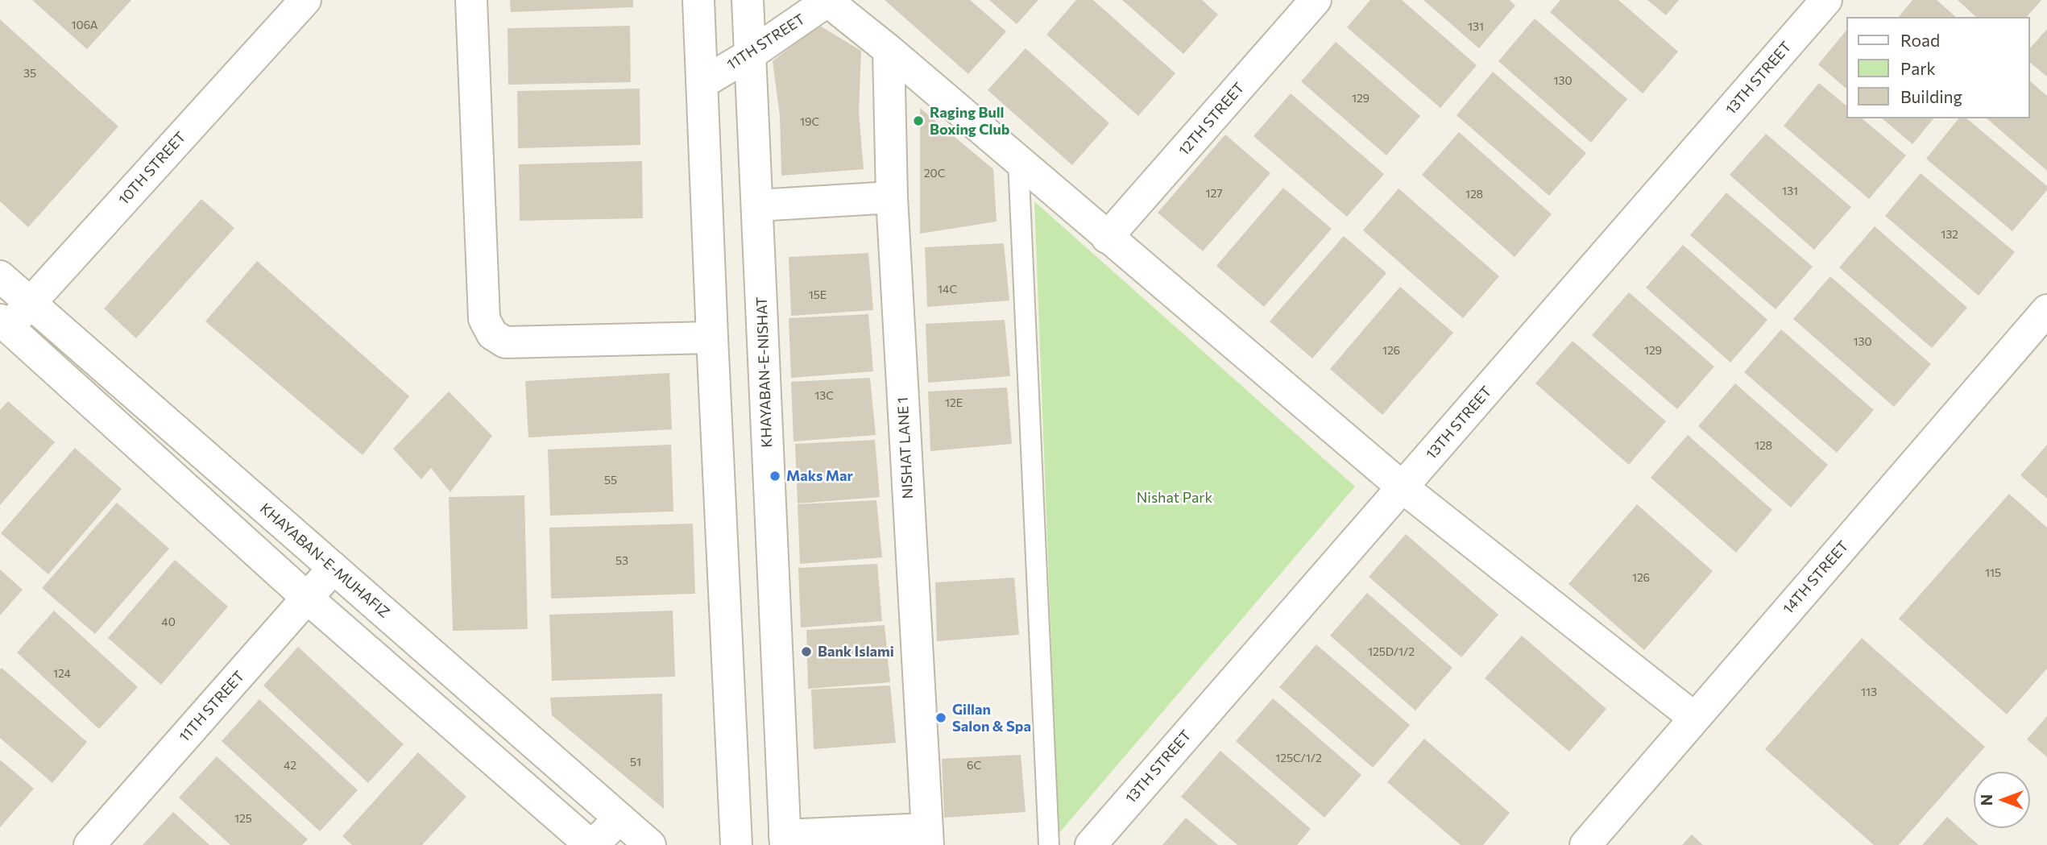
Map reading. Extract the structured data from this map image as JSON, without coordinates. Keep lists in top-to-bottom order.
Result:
{
  "streets": {
    "street": [
      "11TH STREET",
      "13TH STREET",
      "12TH STREET",
      "10TH STREET",
      "KHAYABAN-E-NISHAT",
      "NISHAT LANE 1",
      "KHAYABAN-E-MUHAFIZ",
      "14TH STREET"
    ]
  },
  "crossings": [
    ["11TH STREET", "KHAYABAN-E-NISHAT"],
    ["11TH STREET", "KHAYABAN-E-MUHAFIZ"],
    ["10TH STREET", "KHAYABAN-E-MUHAFIZ"]
  ],
  "parks": ["Nishat Park"],
  "places": [
    "Raging Bull Boxing Club",
    "Maks Mar",
    "Bank Islami",
    "Gillan Salon & Spa"
  ],
  "house_numbers": [
    "106A",
    "131",
    "35",
    "130",
    "129",
    "19C",
    "20C",
    "131",
    "127",
    "128",
    "132",
    "14C",
    "15E",
    "130",
    "126",
    "129",
    "13C",
    "12E",
    "128",
    "55",
    "53",
    "115",
    "126",
    "40",
    "125D/1/2",
    "124",
    "113",
    "125C/1/2",
    "51",
    "42",
    "6C",
    "125"
  ],
  "legend": ["Road", "Park", "Building"],
  "north": "left"
}
